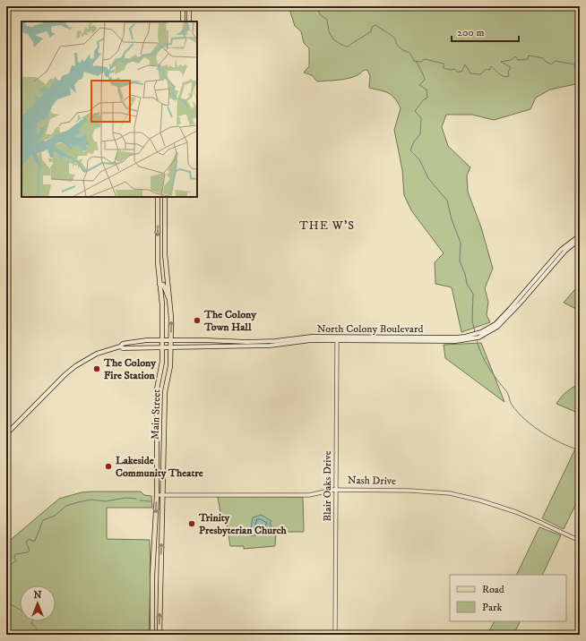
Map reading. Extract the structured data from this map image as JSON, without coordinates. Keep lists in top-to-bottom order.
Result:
{
  "streets": {
    "main road": ["North Colony Boulevard", "Main Street"],
    "street": ["Nash Drive", "Blair Oaks Drive"]
  },
  "crossings": [
    ["North Colony Boulevard", "Main Street"],
    ["North Colony Boulevard", "Blair Oaks Drive"],
    ["Main Street", "Nash Drive"],
    ["Nash Drive", "Blair Oaks Drive"]
  ],
  "districts": ["THE W'S"],
  "places": [
    "The Colony Town Hall",
    "The Colony Fire Station",
    "Lakeside Community Theatre",
    "Trinity Presbyterian Church"
  ],
  "legend": ["Road", "Park"],
  "scale_bar": "200 m",
  "north": "top"
}
